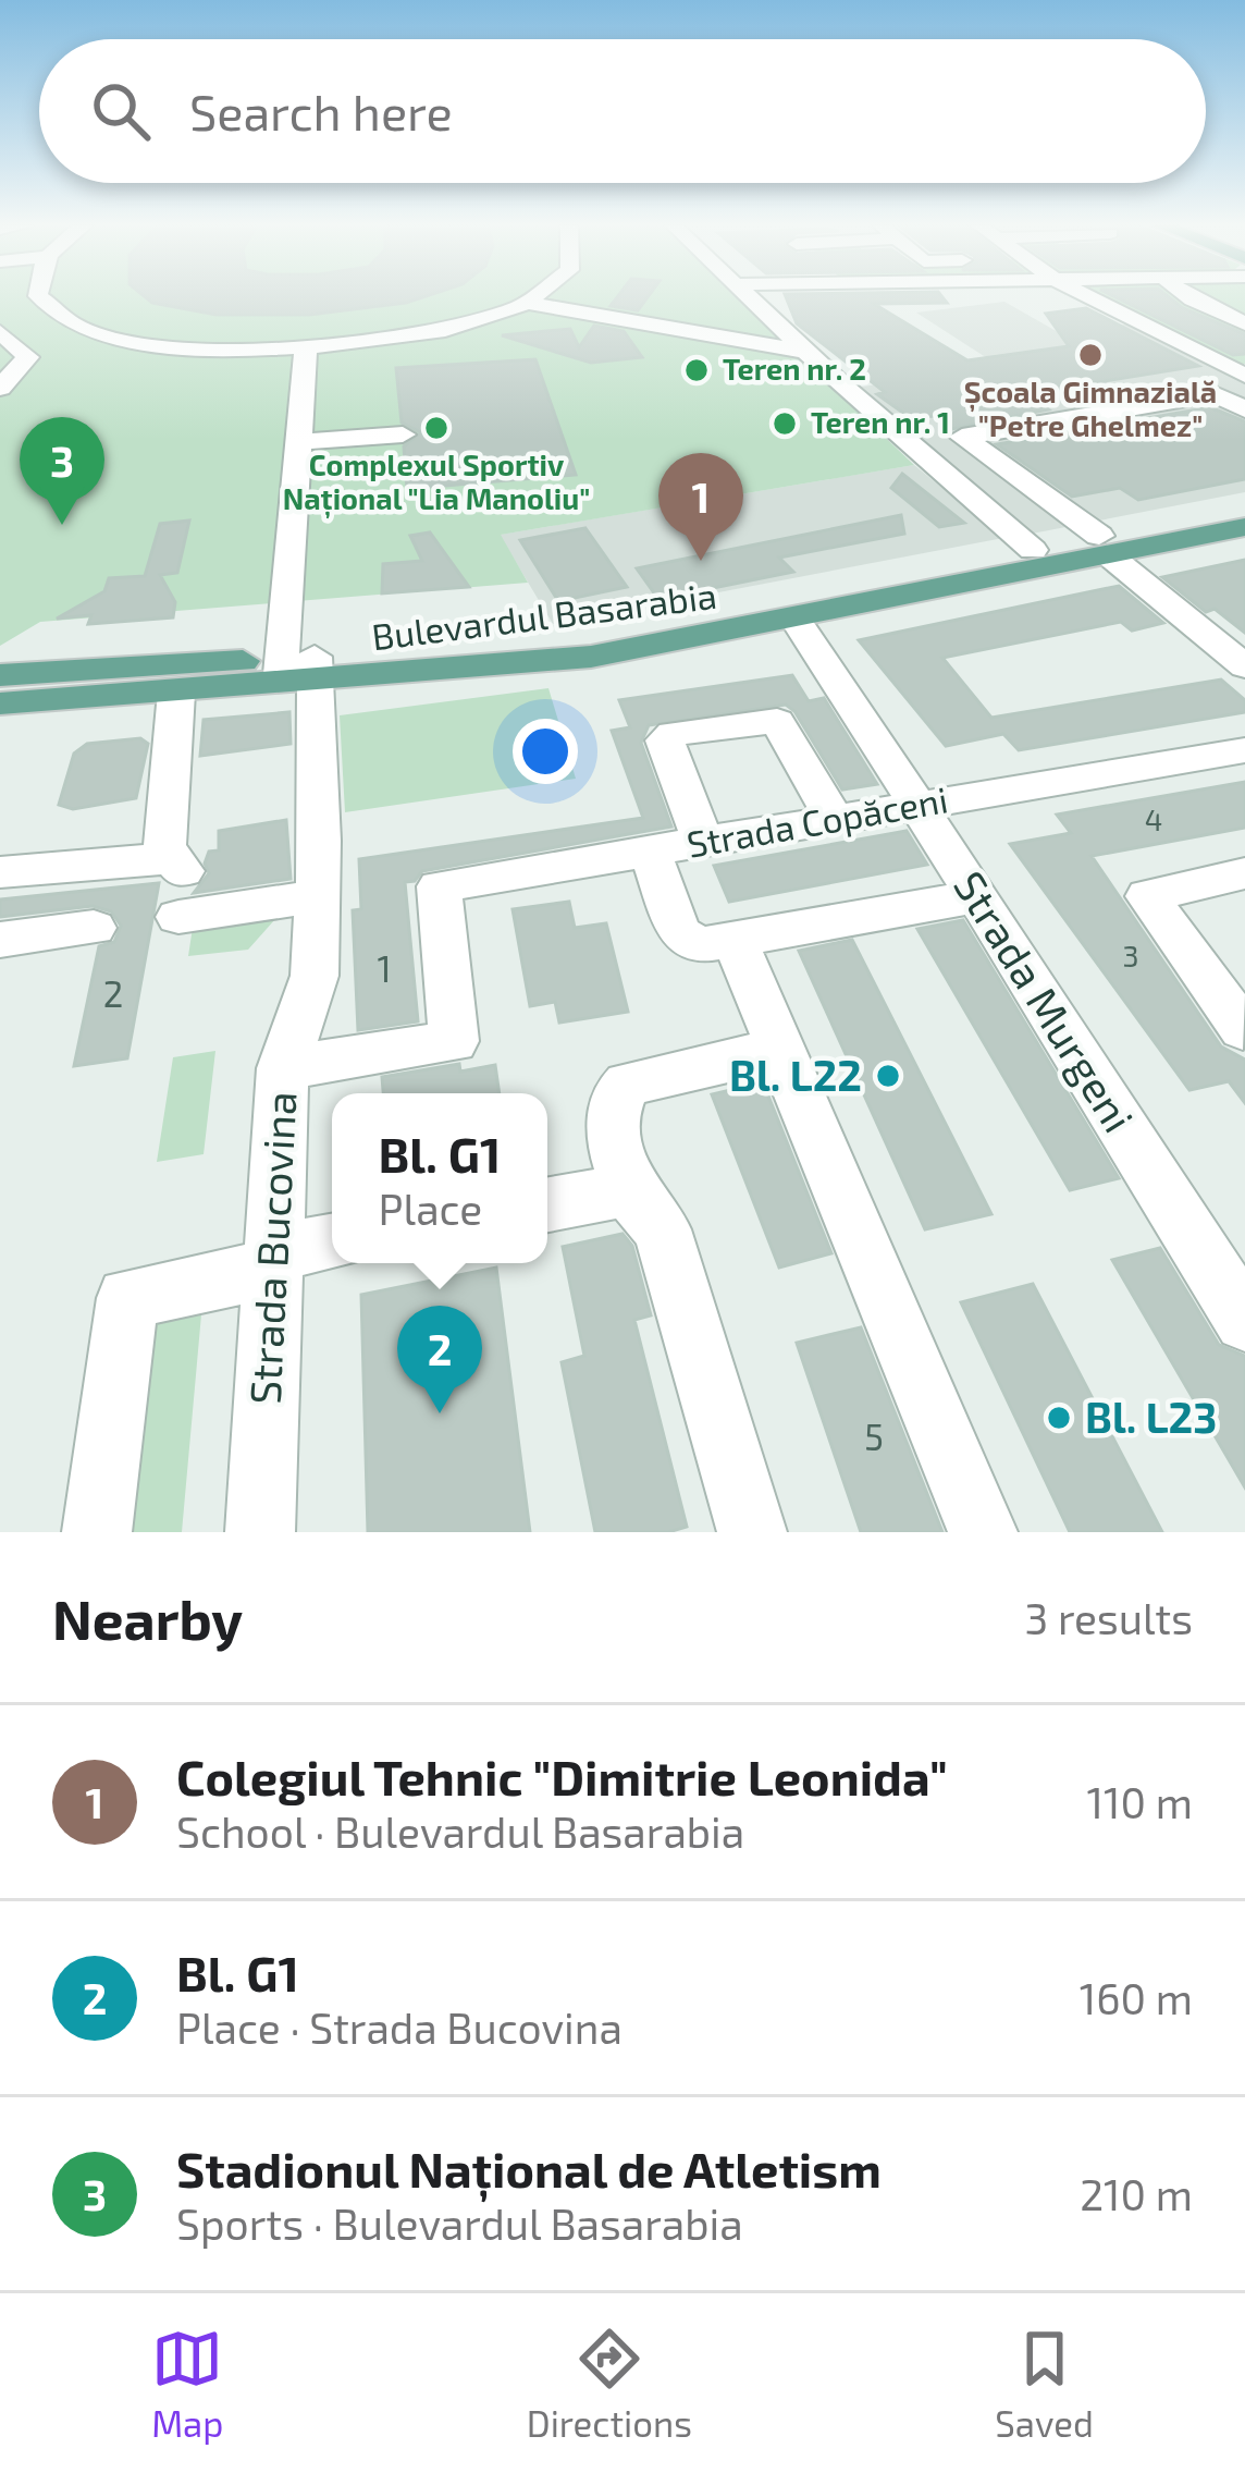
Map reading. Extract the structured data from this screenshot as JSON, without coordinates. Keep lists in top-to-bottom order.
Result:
{
  "streets": {
    "main road": ["Bulevardul Basarabia"],
    "street": ["Strada Copăceni", "Strada Murgeni", "Strada Bucovina"]
  },
  "crossings": [
    ["Bulevardul Basarabia", "Strada Murgeni"],
    ["Bulevardul Basarabia", "Strada Bucovina"],
    ["Strada Copăceni", "Strada Murgeni"]
  ],
  "places": [
    "Școala Gimnazială \"Petre Ghelmez\"",
    "Teren nr. 2",
    "Teren nr. 1",
    "Complexul Sportiv Național \"Lia Manoliu\"",
    "Bl. L22",
    "Bl. L23"
  ],
  "house_numbers": [
    "4",
    "3",
    "1",
    "2",
    "5"
  ],
  "page": {
    "search": "Search here",
    "pins": ["3", "1", "2"],
    "popup": ["Bl. G1", "Place"],
    "heading": ["Nearby", "3 results"],
    "list": [
      {
        "mark": "1",
        "name": "Colegiul Tehnic \"Dimitrie Leonida\"",
        "note": "School · Bulevardul Basarabia",
        "value": "110 m"
      },
      {
        "mark": "2",
        "name": "Bl. G1",
        "note": "Place · Strada Bucovina",
        "value": "160 m"
      },
      {
        "mark": "3",
        "name": "Stadionul Național de Atletism",
        "note": "Sports · Bulevardul Basarabia",
        "value": "210 m"
      }
    ],
    "nav": ["Map", "Directions", "Saved"]
  }
}
